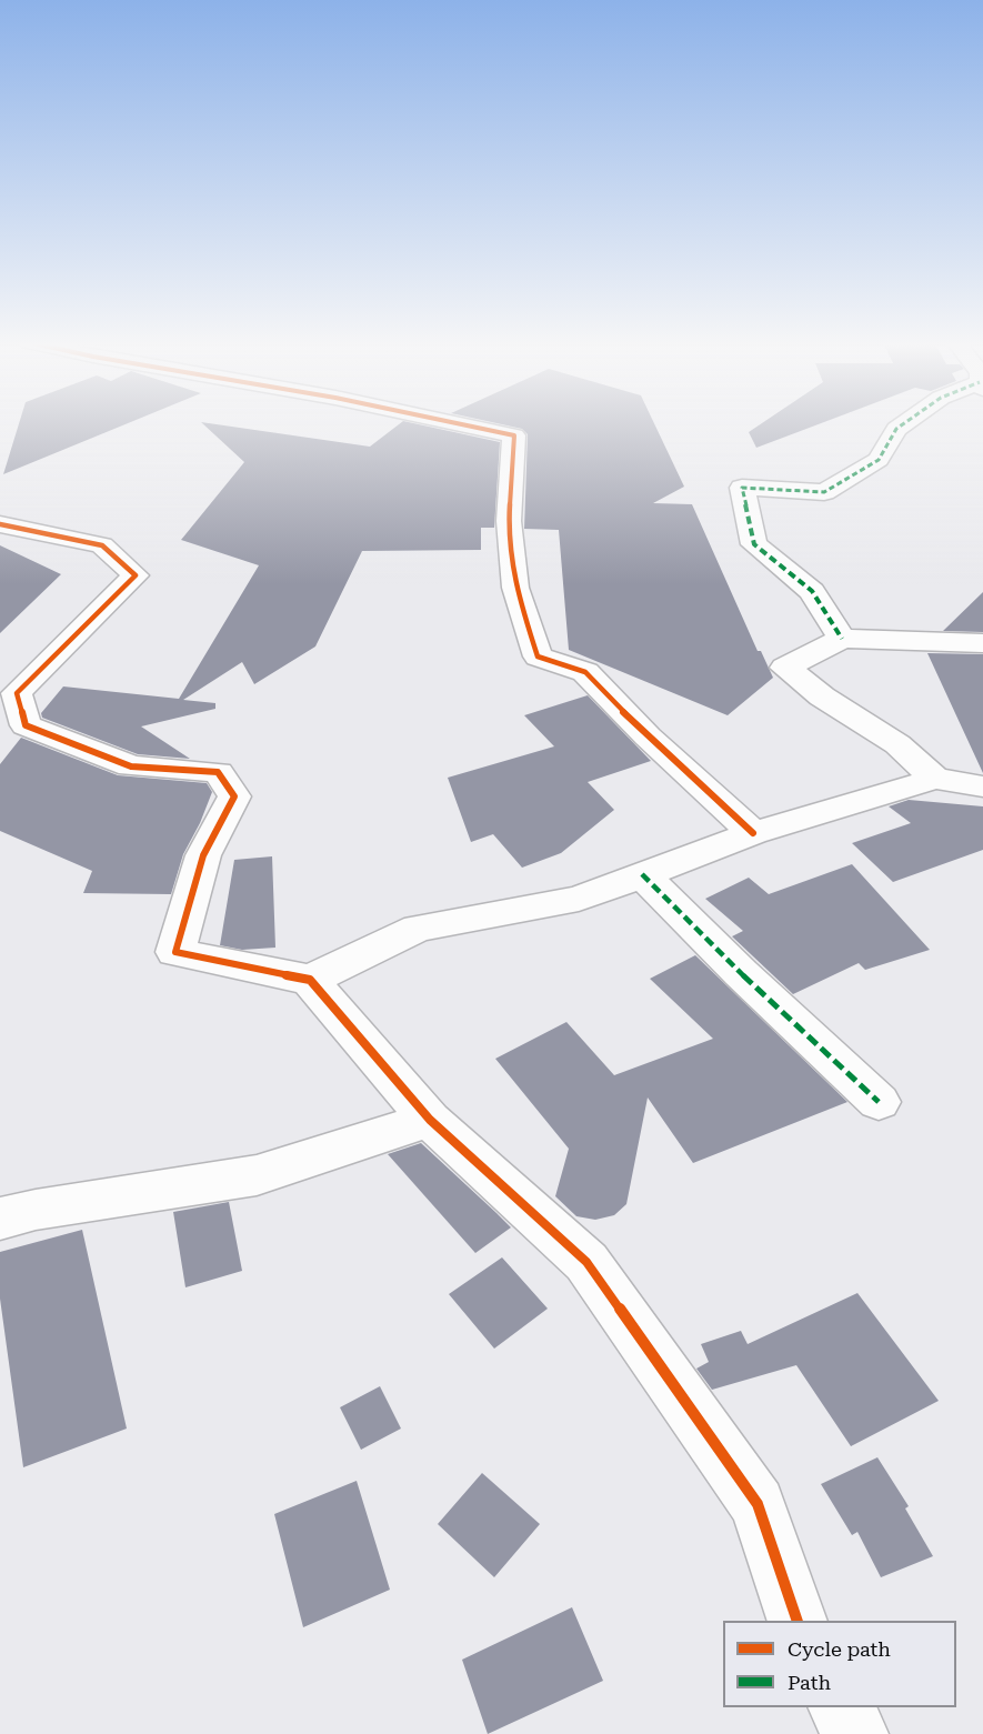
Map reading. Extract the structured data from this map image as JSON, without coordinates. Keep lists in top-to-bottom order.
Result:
{
  "legend": ["Cycle path", "Path"]
}
